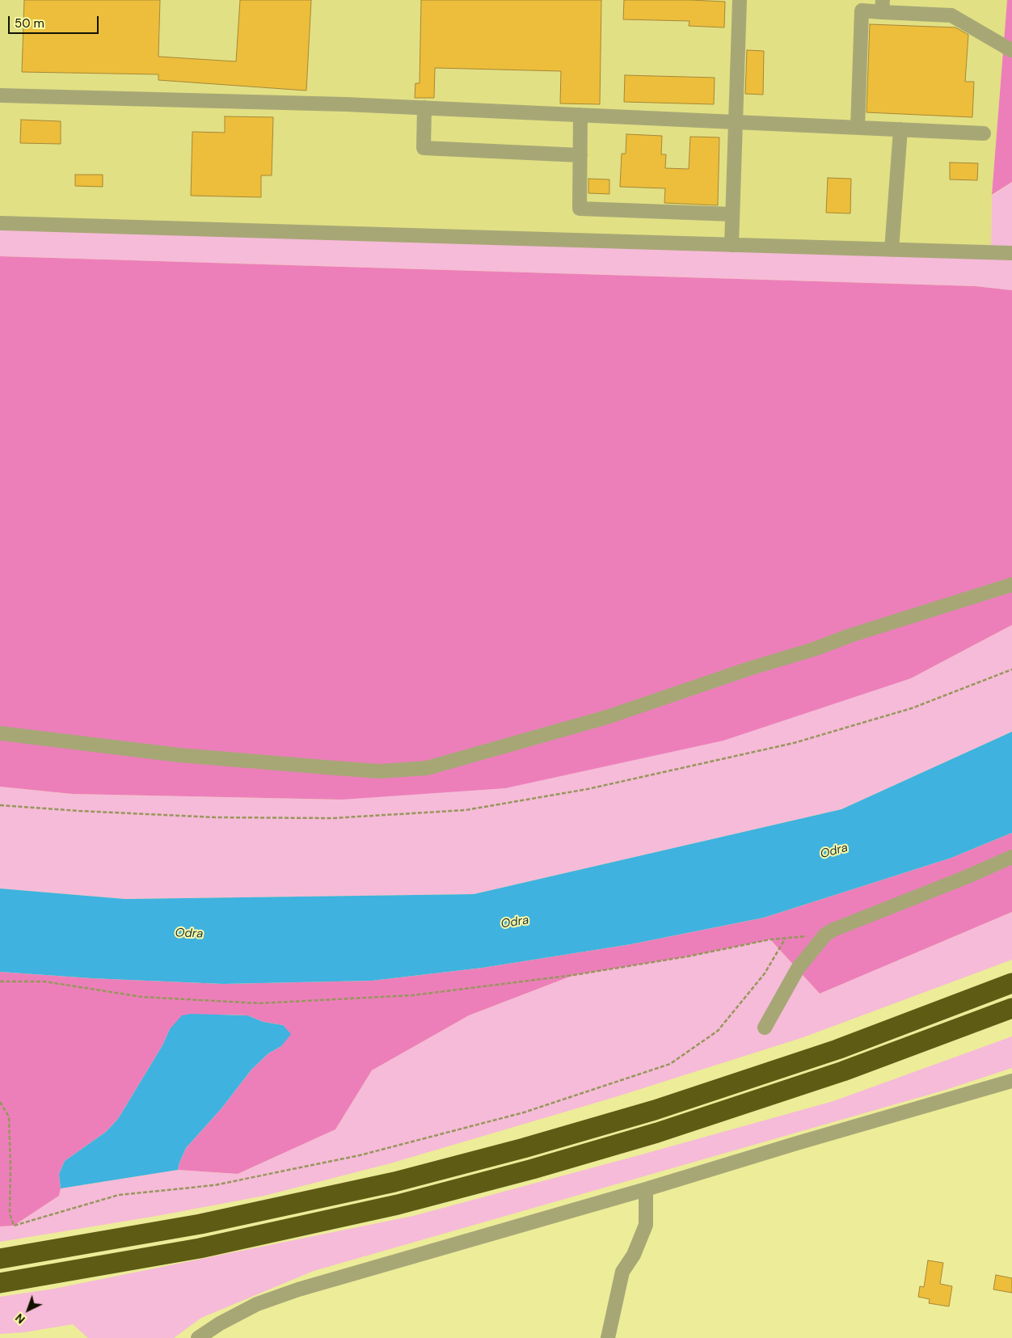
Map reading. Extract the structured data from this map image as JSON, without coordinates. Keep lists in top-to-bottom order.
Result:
{
  "water": ["Odra"],
  "scale_bar": "50 m",
  "north": "bottom left"
}
